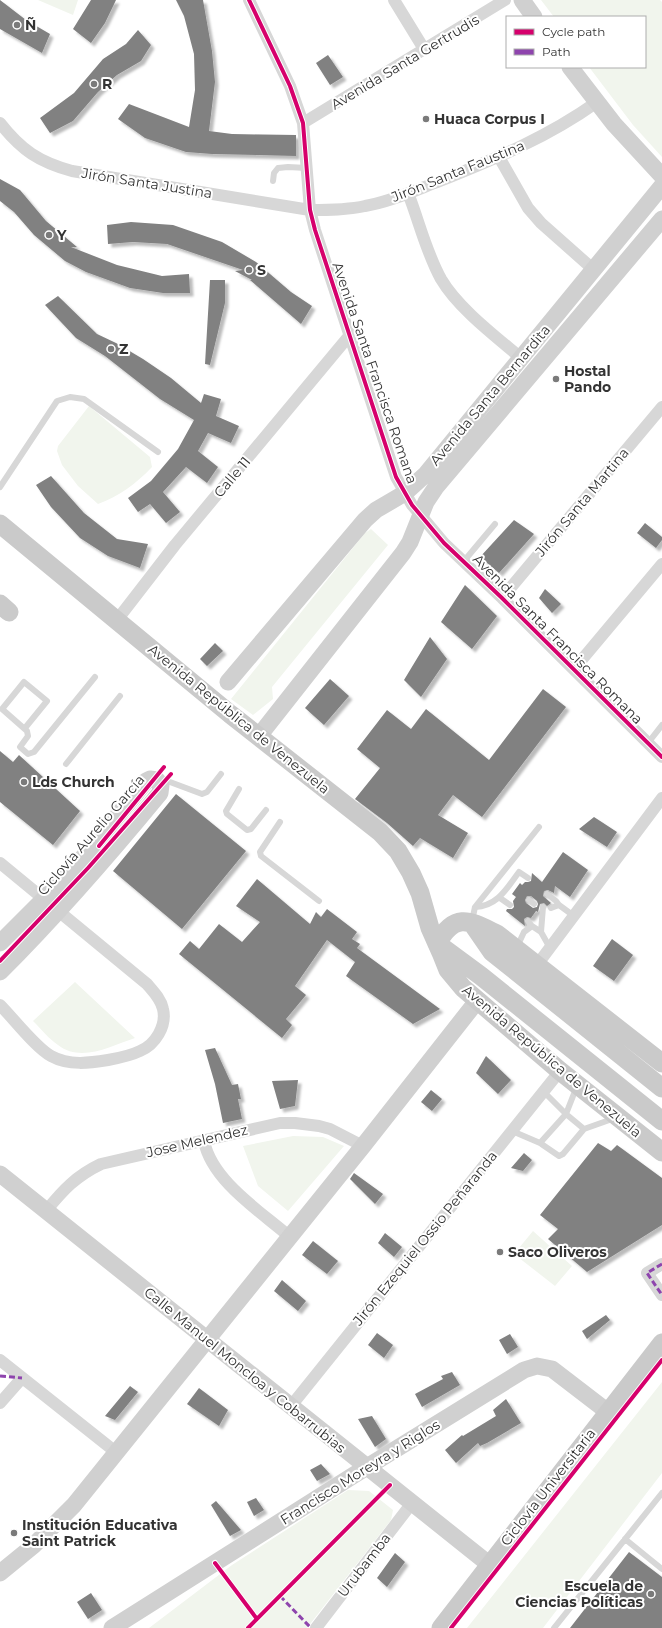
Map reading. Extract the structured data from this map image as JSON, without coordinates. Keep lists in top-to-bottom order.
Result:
{
  "streets": {
    "main road": [
      "Avenida Santa Bernardita",
      "Avenida República de Venezuela",
      "Calle Manuel Moncloa y Cobarrubias",
      "Francisco Moreyra y Riglos"
    ],
    "street": [
      "Avenida Santa Gertrudis",
      "Jirón Santa Faustina",
      "Jirón Santa Justina",
      "Avenida Santa Francisca Romana",
      "Calle 11",
      "Jirón Santa Martina",
      "Jose Melendez",
      "Jirón Ezequiel Ossio Peñaranda",
      "Urubamba"
    ],
    "cycle path": ["Ciclovía Aurelio García", "Ciclovía Universitaria"]
  },
  "crossings": [
    ["Avenida Santa Gertrudis", "Avenida Santa Francisca Romana"],
    ["Jirón Santa Faustina", "Jirón Santa Justina"],
    ["Jirón Santa Faustina", "Avenida Santa Francisca Romana"],
    ["Jirón Santa Justina", "Avenida Santa Francisca Romana"],
    ["Avenida Santa Francisca Romana", "Avenida Santa Bernardita"],
    ["Avenida Santa Francisca Romana", "Calle 11"],
    ["Avenida Santa Francisca Romana", "Jirón Santa Martina"],
    ["Avenida Santa Bernardita", "Avenida República de Venezuela"],
    ["Calle 11", "Avenida República de Venezuela"],
    ["Avenida República de Venezuela", "Jirón Ezequiel Ossio Peñaranda"],
    ["Jose Melendez", "Calle Manuel Moncloa y Cobarrubias"],
    ["Jirón Ezequiel Ossio Peñaranda", "Calle Manuel Moncloa y Cobarrubias"],
    ["Calle Manuel Moncloa y Cobarrubias", "Francisco Moreyra y Riglos"],
    ["Calle Manuel Moncloa y Cobarrubias", "Urubamba"]
  ],
  "places": [
    "Ñ",
    "R",
    "Huaca Corpus I",
    "Y",
    "S",
    "Z",
    "Hostal Pando",
    "Lds Church",
    "Saco Oliveros",
    "Institución Educativa Saint Patrick",
    "Escuela de Ciencias Políticas"
  ],
  "legend": ["Cycle path", "Path"]
}
